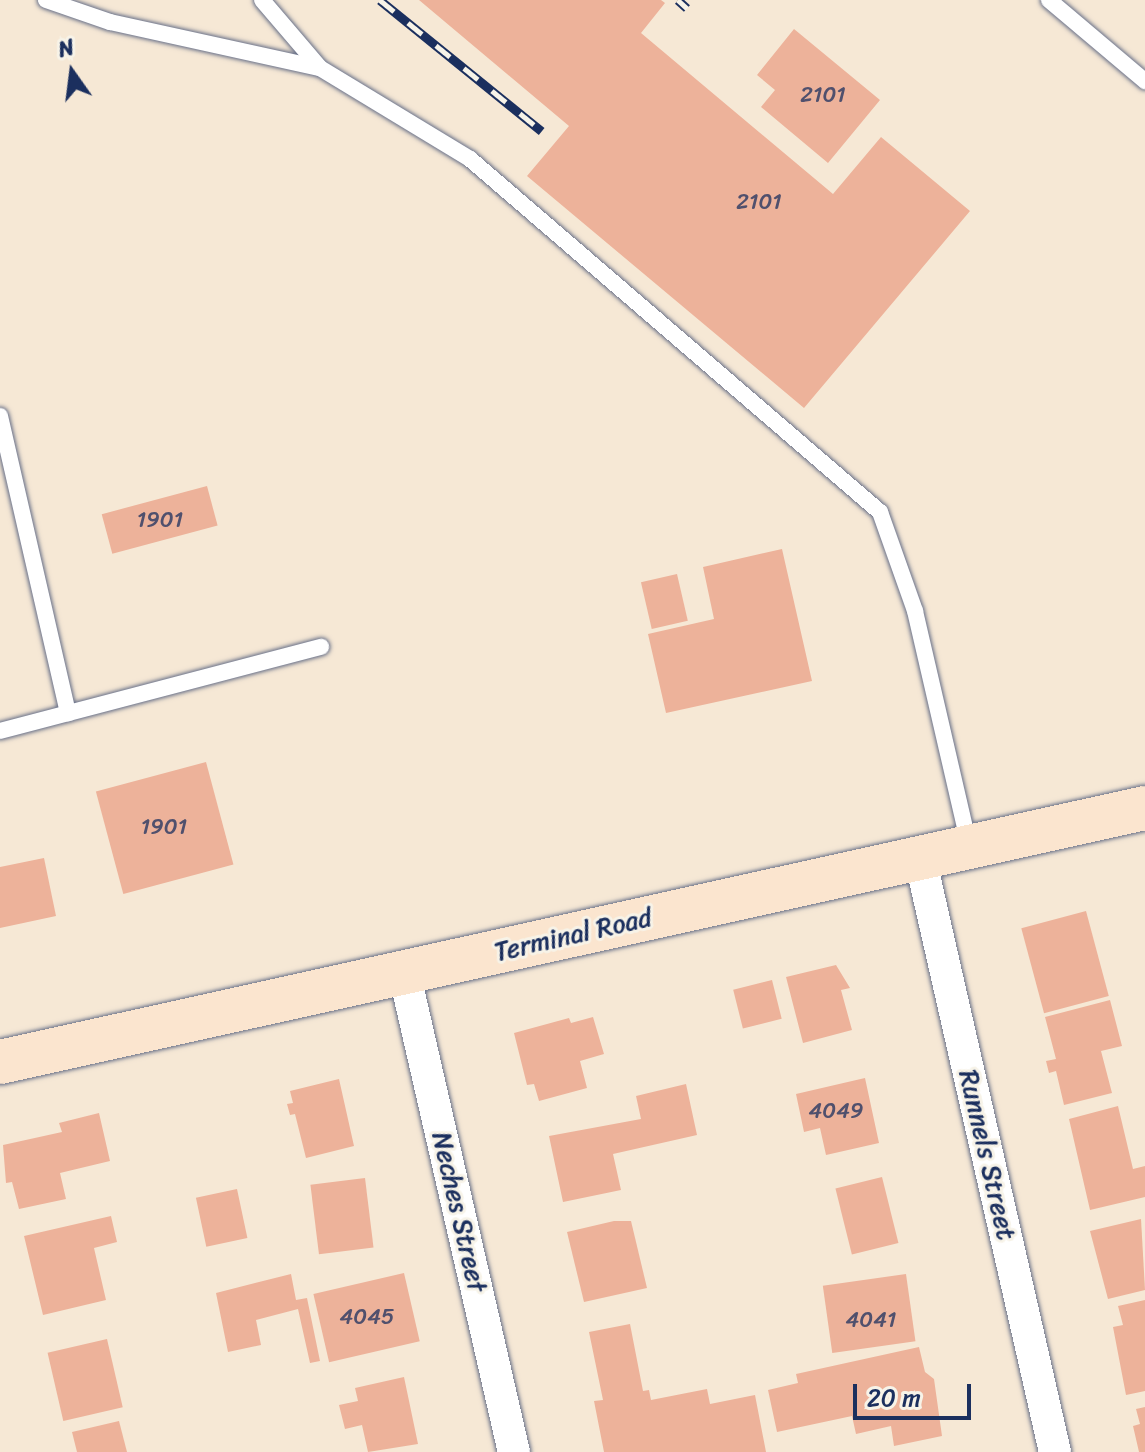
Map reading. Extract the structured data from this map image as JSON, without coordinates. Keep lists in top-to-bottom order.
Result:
{
  "streets": {
    "main road": ["Terminal Road"],
    "street": ["Runnels Street", "Neches Street"]
  },
  "crossings": [
    ["Terminal Road", "Runnels Street"],
    ["Terminal Road", "Neches Street"]
  ],
  "house_numbers": [
    "2101",
    "2101",
    "1901",
    "1901",
    "4049",
    "4045",
    "4041"
  ],
  "scale_bar": "20 m",
  "north": "top"
}
